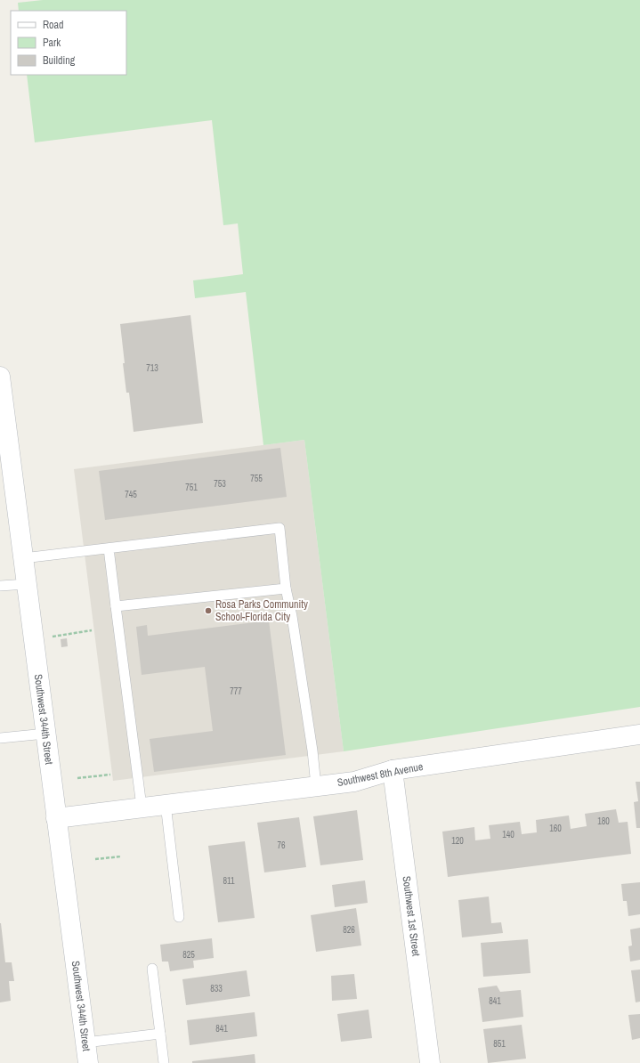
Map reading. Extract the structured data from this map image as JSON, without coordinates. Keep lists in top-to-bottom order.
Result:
{
  "streets": {
    "street": ["Southwest 344th Street", "Southwest 8th Avenue", "Southwest 1st Street"]
  },
  "crossings": [
    ["Southwest 344th Street", "Southwest 8th Avenue"],
    ["Southwest 8th Avenue", "Southwest 1st Street"]
  ],
  "places": ["Rosa Parks Community School-Florida City"],
  "house_numbers": [
    "713",
    "755",
    "753",
    "751",
    "745",
    "777",
    "180",
    "160",
    "140",
    "120",
    "76",
    "811",
    "826",
    "825",
    "833",
    "841",
    "841",
    "851"
  ],
  "legend": ["Road", "Park", "Building"]
}
